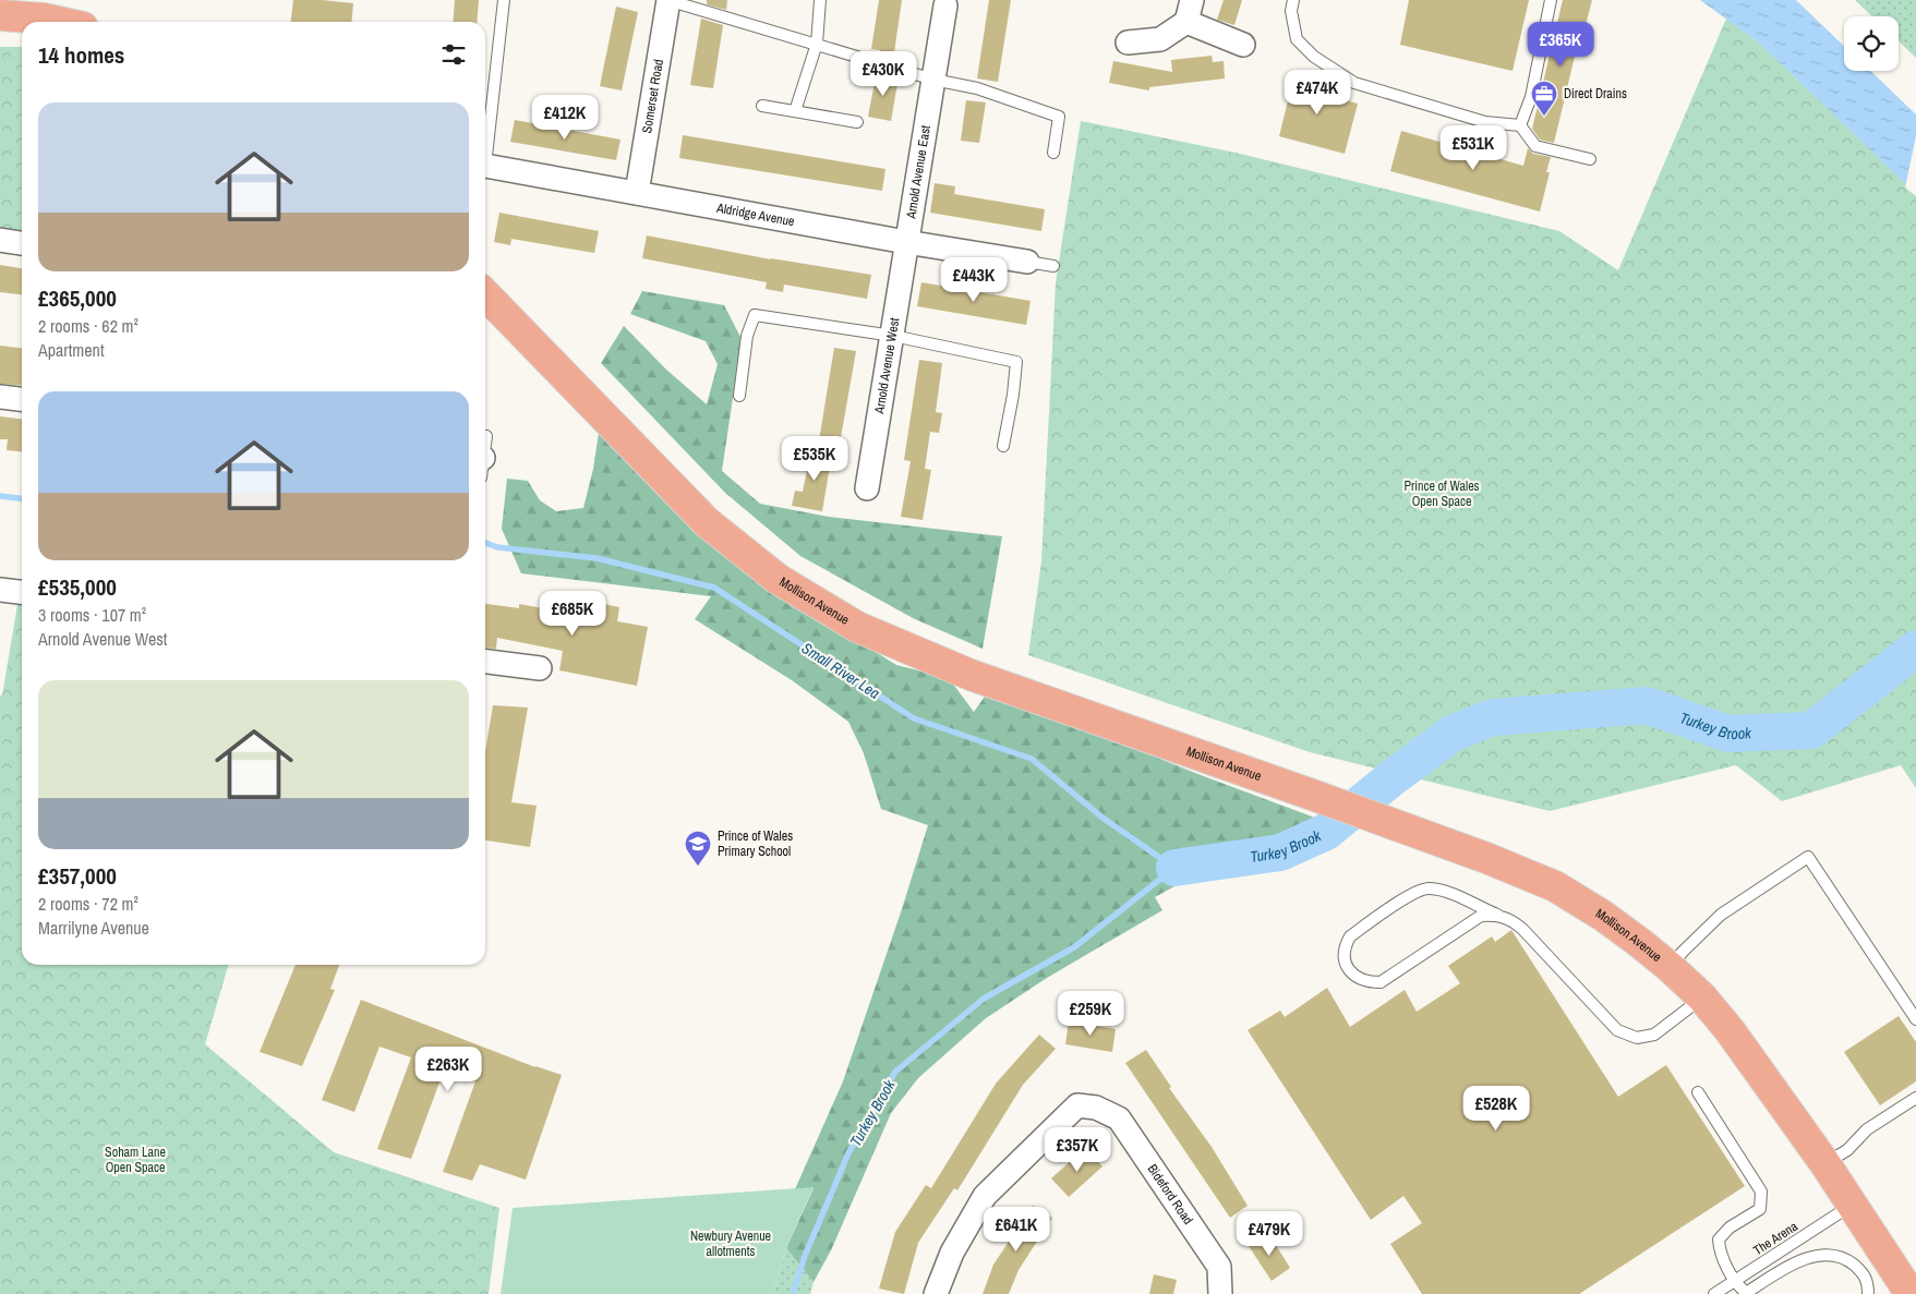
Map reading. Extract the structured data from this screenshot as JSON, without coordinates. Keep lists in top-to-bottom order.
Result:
{
  "streets": {
    "main road": ["Mollison Avenue"],
    "street": [
      "Somerset Road",
      "Arnold Avenue East",
      "Aldridge Avenue",
      "Arnold Avenue West",
      "Bideford Road"
    ],
    "lane": ["The Arena"]
  },
  "crossings": [
    ["Somerset Road", "Aldridge Avenue"],
    ["Arnold Avenue East", "Aldridge Avenue"],
    ["Arnold Avenue East", "Arnold Avenue West"],
    ["Aldridge Avenue", "Arnold Avenue West"],
    ["Mollison Avenue", "The Arena"]
  ],
  "water": ["Small River Lea", "Turkey Brook"],
  "parks": ["Prince of Wales Open Space", "Soham Lane Open Space", "Newbury Avenue allotments"],
  "places": {
    "office": ["Direct Drains"],
    "school or university": ["Prince of Wales Primary School"]
  },
  "page": {
    "price": [
      "£365K",
      "£430K",
      "£474K",
      "£412K",
      "£531K",
      "£443K",
      "£535K",
      "£685K",
      "£259K",
      "£263K",
      "£528K",
      "£357K",
      "£641K",
      "£479K"
    ],
    "heading": "14 homes",
    "list": [
      {
        "name": "£365,000",
        "note": "2 rooms · 62 m² · Apartment"
      },
      {
        "name": "£535,000",
        "note": "3 rooms · 107 m² · Arnold Avenue West"
      },
      {
        "name": "£357,000",
        "note": "2 rooms · 72 m² · Marrilyne Avenue"
      }
    ]
  }
}
